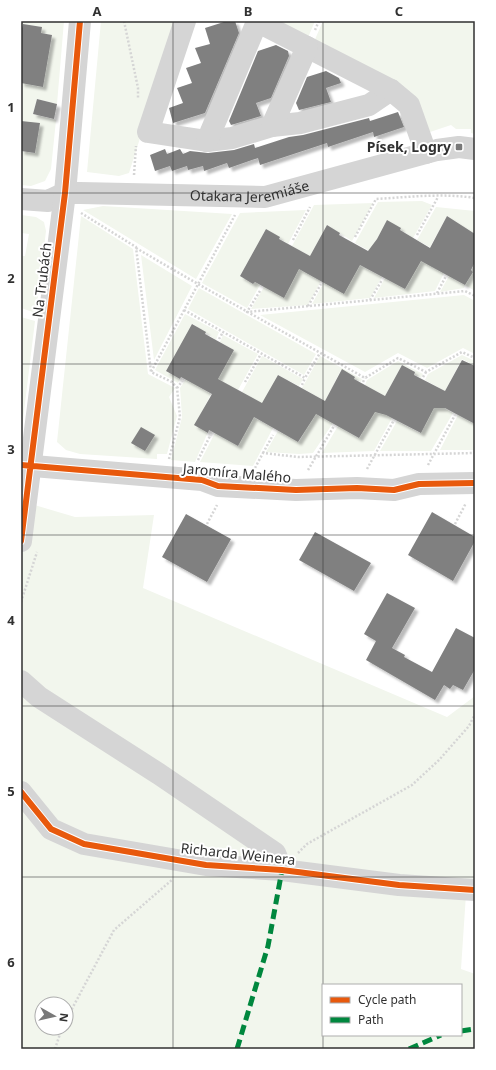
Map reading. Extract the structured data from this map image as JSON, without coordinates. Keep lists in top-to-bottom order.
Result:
{
  "streets": {
    "street": [
      "Otakara Jeremiáše",
      "Na Trubách",
      "Jaromíra Malého",
      "Richarda Weinera"
    ]
  },
  "crossings": [
    ["Otakara Jeremiáše", "Na Trubách"],
    ["Na Trubách", "Jaromíra Malého"]
  ],
  "places": {
    "transit": ["Písek, Logry"]
  },
  "legend": ["Cycle path", "Path"],
  "north": "right",
  "grid": {
    "columns": ["A", "B", "C"],
    "rows": [
      "1",
      "2",
      "3",
      "4",
      "5",
      "6"
    ]
  }
}
